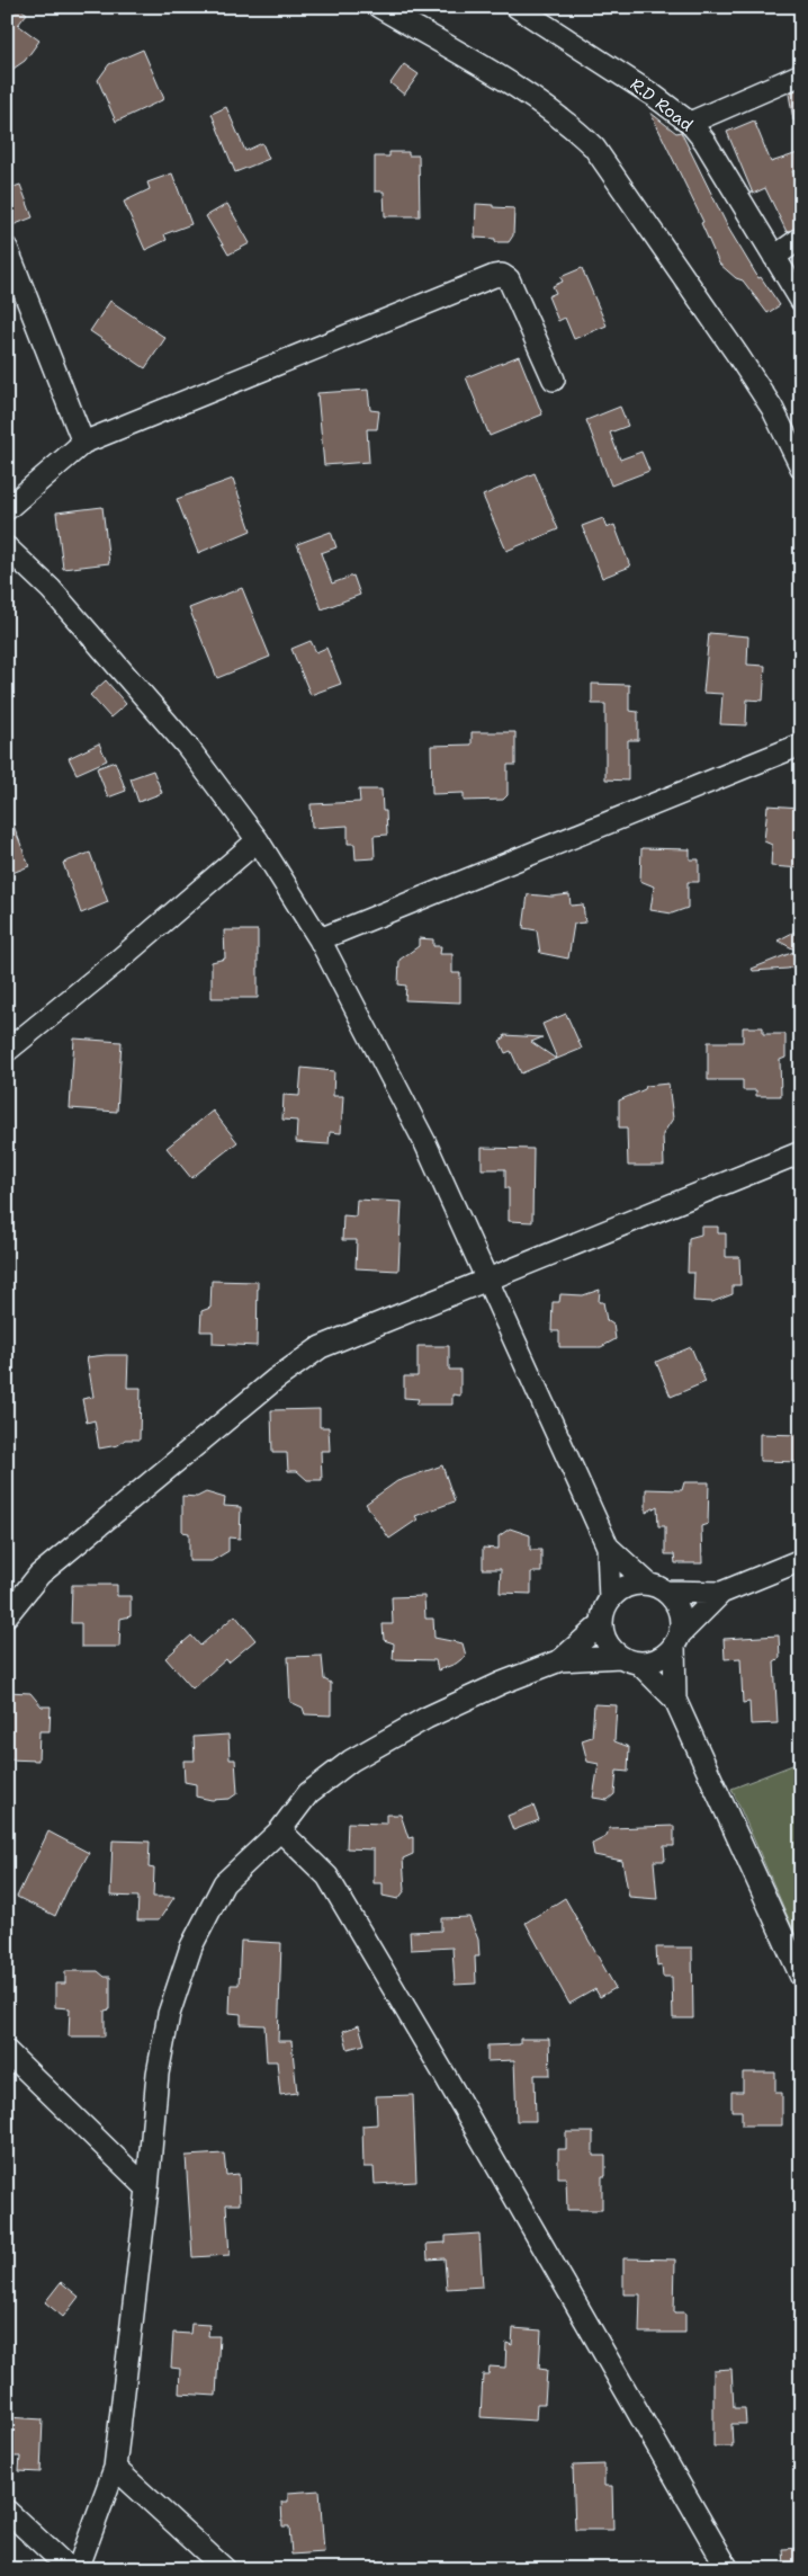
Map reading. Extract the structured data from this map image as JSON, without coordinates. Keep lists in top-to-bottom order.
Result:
{
  "streets": {
    "street": ["R.D Road"]
  }
}
